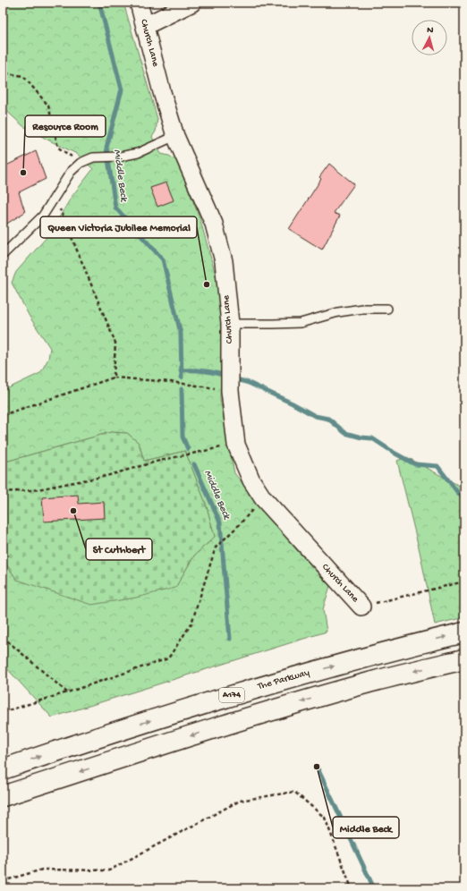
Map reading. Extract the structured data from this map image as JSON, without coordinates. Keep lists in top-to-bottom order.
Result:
{
  "streets": {
    "highway": ["The Parkway", "A174"],
    "street": ["Church Lane"]
  },
  "water": ["Middle Beck"],
  "places": [
    "Resource Room",
    "Queen Victoria Jubilee Memorial",
    "St Cuthbert",
    "Middle Beck"
  ],
  "north": "top"
}
